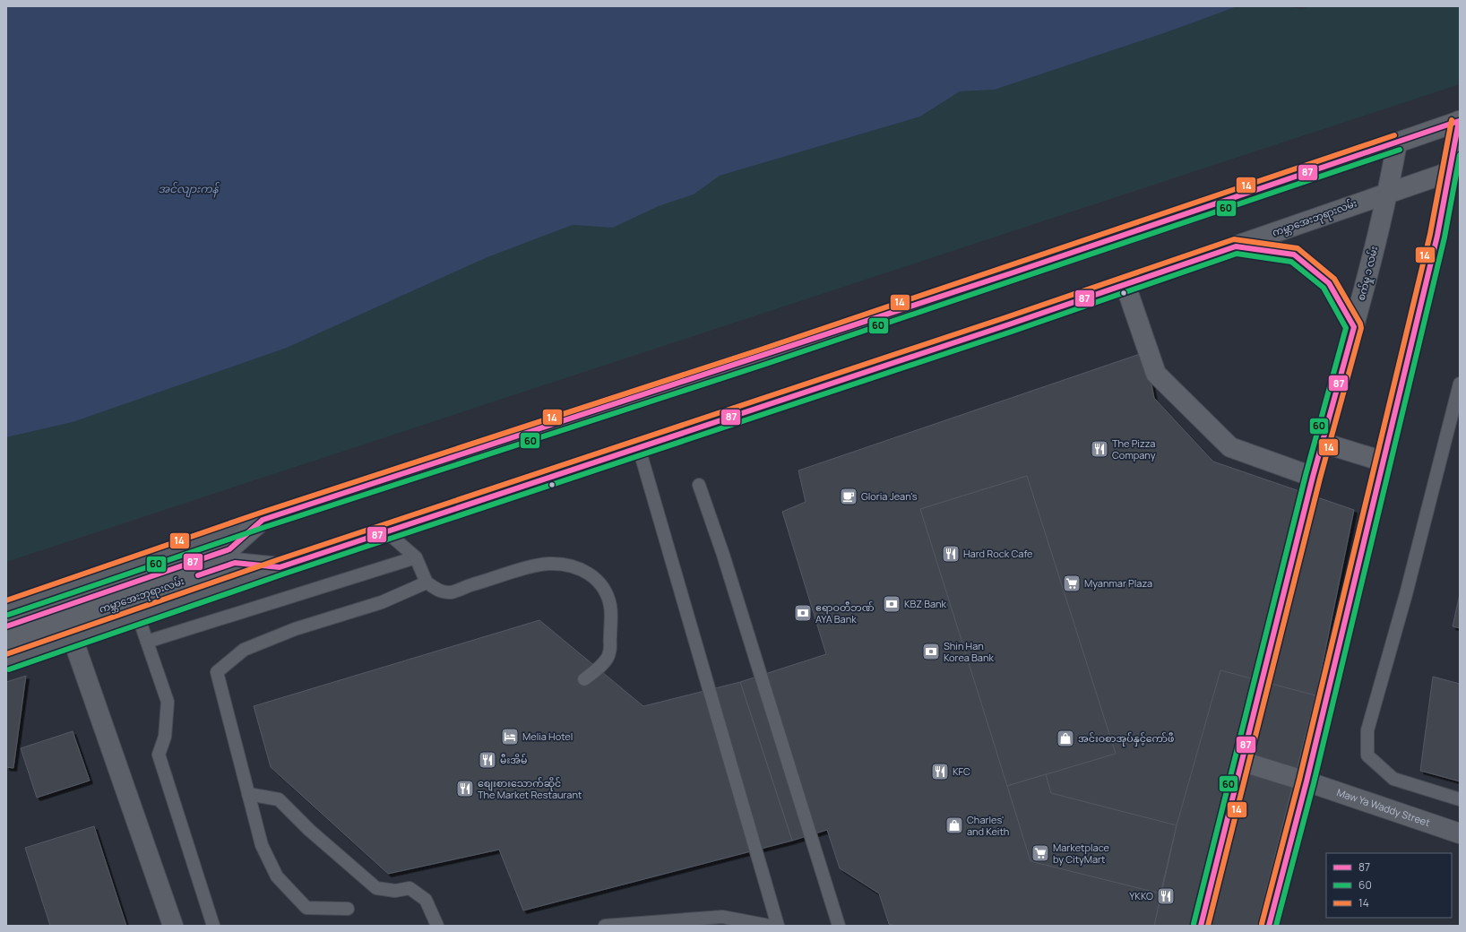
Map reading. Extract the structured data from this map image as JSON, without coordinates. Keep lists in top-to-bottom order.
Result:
{
  "streets": {
    "main road": ["ကမ္ဘာအေးဘုရားလမ်း", "စက်မှု ၁ လမ်း"],
    "street": ["Maw Ya Waddy Street"]
  },
  "crossings": [
    ["ကမ္ဘာအေးဘုရားလမ်း", "စက်မှု ၁ လမ်း"],
    ["စက်မှု ၁ လမ်း", "Maw Ya Waddy Street"]
  ],
  "water": ["အင်လျားကန်"],
  "places": {
    "restaurant": [
      "The Pizza Company",
      "Hard Rock Cafe",
      "မီးအိမ်",
      "KFC",
      "စျေးစားသောက်ဆိုင် The Market Restaurant",
      "YKKO"
    ],
    "cafe": ["Gloria Jean's"],
    "supermarket": ["Myanmar Plaza", "Marketplace by CityMart"],
    "bank": ["KBZ Bank", "ဧရာဝတီဘဏ် AYA Bank", "Shin Han Korea Bank"],
    "hotel": ["Melia Hotel"],
    "shop": ["အင်းဝစာအုပ်နှင့်ကော်ဖီ", "Charles' and Keith"]
  },
  "lines": ["transit line 14", "transit line 87", "transit line 60"],
  "legend": ["87", "60", "14"]
}
